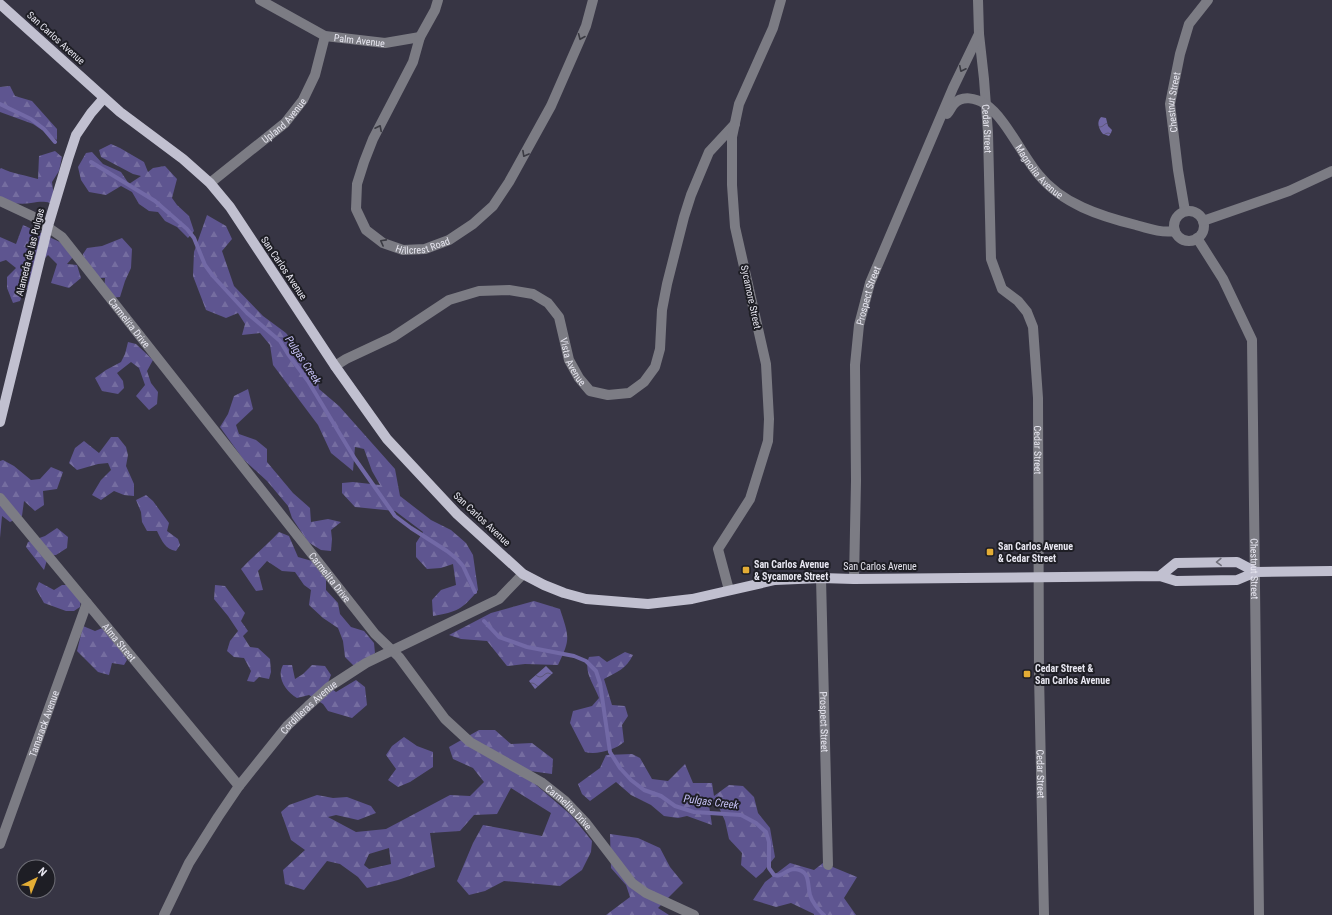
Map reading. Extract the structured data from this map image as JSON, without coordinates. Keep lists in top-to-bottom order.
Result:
{
  "streets": {
    "main road": ["San Carlos Avenue", "Alameda de las Pulgas"],
    "street": [
      "Palm Avenue",
      "Chestnut Street",
      "Upland Avenue",
      "Cedar Street",
      "Magnolia Avenue",
      "Hillcrest Road",
      "Prospect Street",
      "Sycamore Street",
      "Carmelita Drive",
      "Vista Avenue",
      "Alma Street",
      "Cordilleras Avenue",
      "Tamarack Avenue"
    ]
  },
  "crossings": [
    ["San Carlos Avenue", "Chestnut Street"],
    ["San Carlos Avenue", "Upland Avenue"],
    ["San Carlos Avenue", "Cedar Street"],
    ["San Carlos Avenue", "Alameda de las Pulgas"],
    ["San Carlos Avenue", "Prospect Street"],
    ["San Carlos Avenue", "Sycamore Street"],
    ["San Carlos Avenue", "Vista Avenue"],
    ["San Carlos Avenue", "Cordilleras Avenue"],
    ["Palm Avenue", "Upland Avenue"],
    ["Palm Avenue", "Hillcrest Road"],
    ["Chestnut Street", "Magnolia Avenue"],
    ["Cedar Street", "Magnolia Avenue"],
    ["Cedar Street", "Prospect Street"],
    ["Magnolia Avenue", "Prospect Street"],
    ["Alameda de las Pulgas", "Carmelita Drive"],
    ["Sycamore Street", "Vista Avenue"],
    ["Carmelita Drive", "Cordilleras Avenue"],
    ["Alma Street", "Cordilleras Avenue"],
    ["Alma Street", "Tamarack Avenue"]
  ],
  "water": ["Pulgas Creek"],
  "places": {
    "transit": ["San Carlos Avenue & Cedar Street", "San Carlos Avenue & Sycamore Street", "Cedar Street & San Carlos Avenue"]
  },
  "north": "top right"
}
